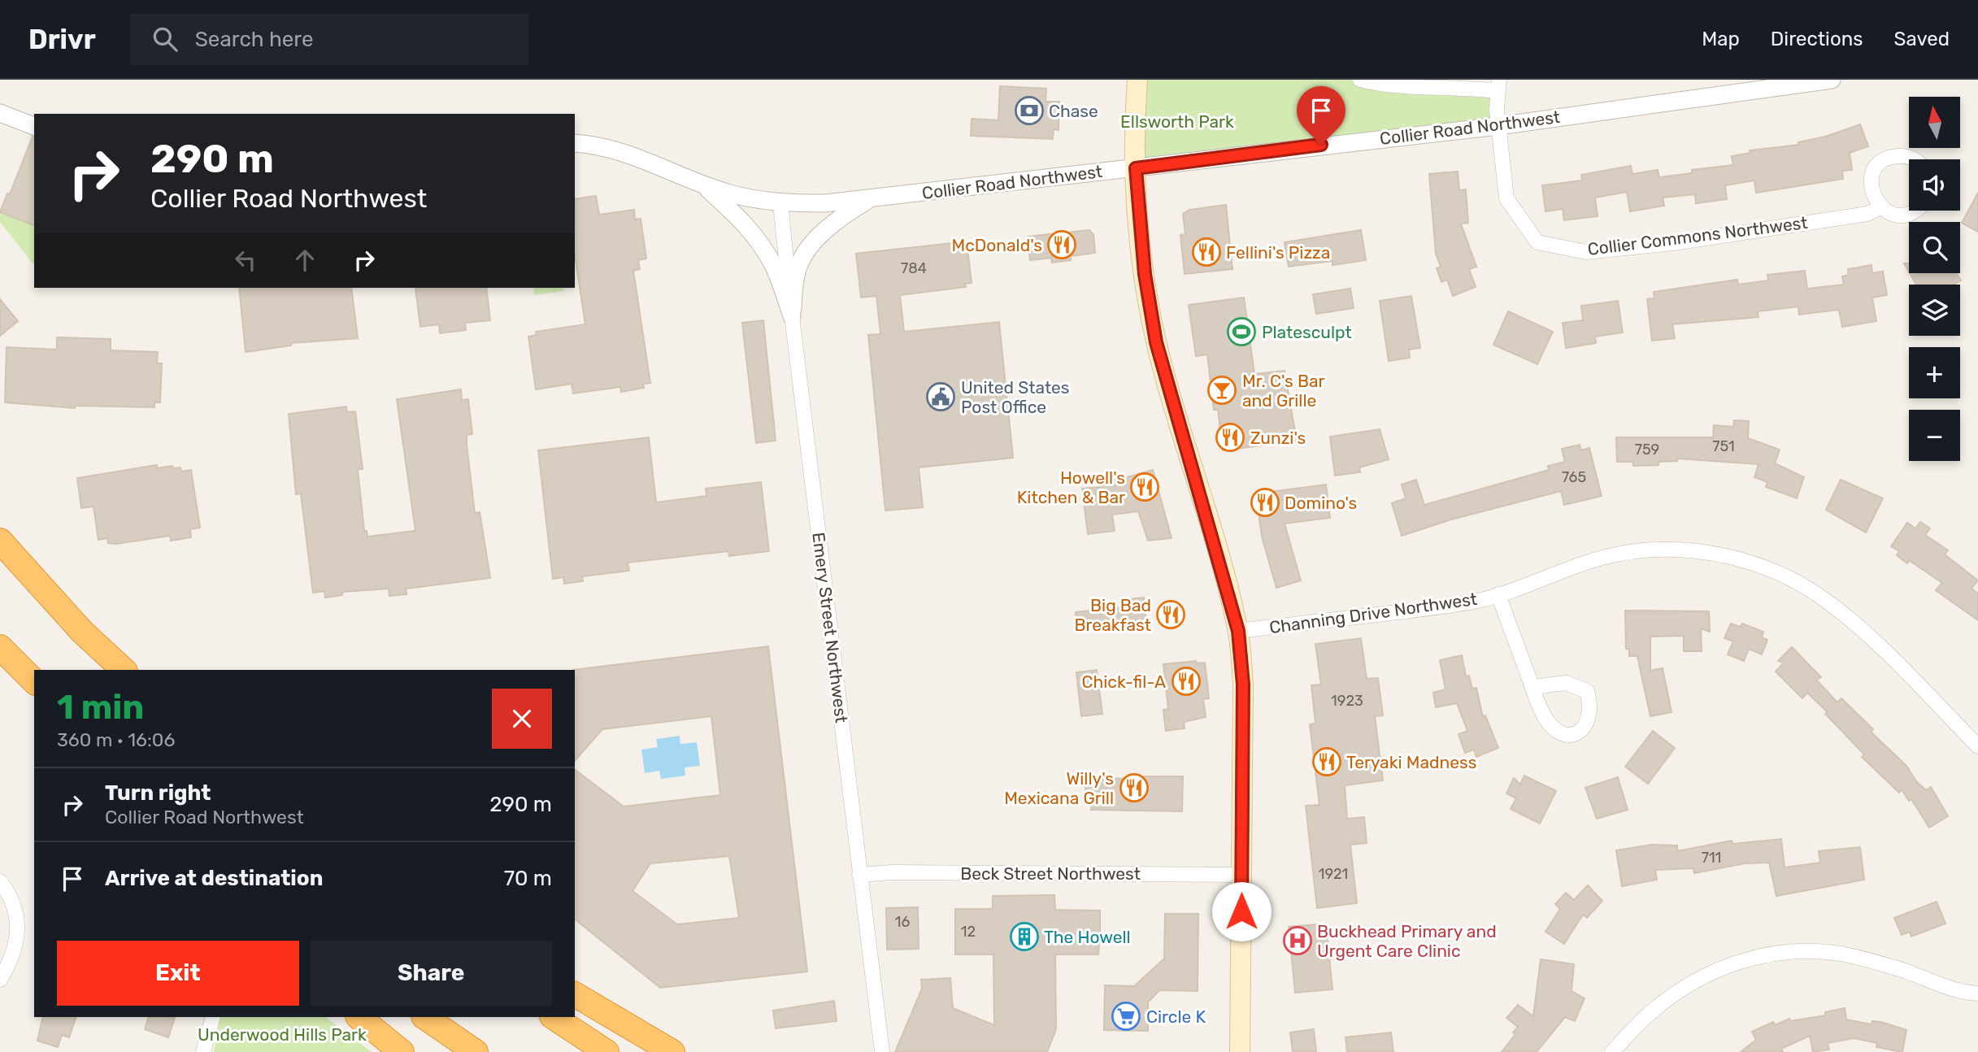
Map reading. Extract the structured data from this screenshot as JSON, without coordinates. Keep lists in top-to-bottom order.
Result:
{
  "streets": {
    "street": [
      "Collier Road Northwest",
      "Collier Commons Northwest",
      "Channing Drive Northwest",
      "Emery Street Northwest",
      "Beck Street Northwest"
    ]
  },
  "crossings": [
    ["Collier Road Northwest", "Collier Commons Northwest"],
    ["Collier Road Northwest", "Emery Street Northwest"],
    ["Emery Street Northwest", "Beck Street Northwest"]
  ],
  "parks": ["Ellsworth Park", "Underwood Hills Park"],
  "places": {
    "bank": ["Chase"],
    "restaurant": [
      "McDonald's",
      "Fellini's Pizza",
      "Zunzi's",
      "Howell's Kitchen & Bar",
      "Domino's",
      "Big Bad Breakfast",
      "Chick-fil-A",
      "Teryaki Madness",
      "Willy's Mexicana Grill"
    ],
    "sports": ["Platesculpt"],
    "bar": ["Mr. C's Bar and Grille"],
    "public building": ["United States Post Office"],
    "building": ["The Howell"],
    "hospital": ["Buckhead Primary and Urgent Care Clinic"],
    "supermarket": ["Circle K"]
  },
  "house_numbers": [
    "784",
    "751",
    "759",
    "765",
    "1923",
    "711",
    "1921",
    "16",
    "12"
  ],
  "north": "top",
  "page": {
    "header": "Drivr",
    "search": "Search here",
    "nav": ["Map", "Directions", "Saved"],
    "map_buttons": ["+", "−"],
    "turn": ["290 m", "Collier Road Northwest"],
    "heading": ["1 min", "360 m · 16:06"],
    "list": [
      {
        "name": "Turn right",
        "note": "Collier Road Northwest",
        "value": "290 m"
      },
      {
        "name": "Arrive at destination",
        "value": "70 m"
      }
    ],
    "buttons": ["Exit", "Share"]
  }
}
